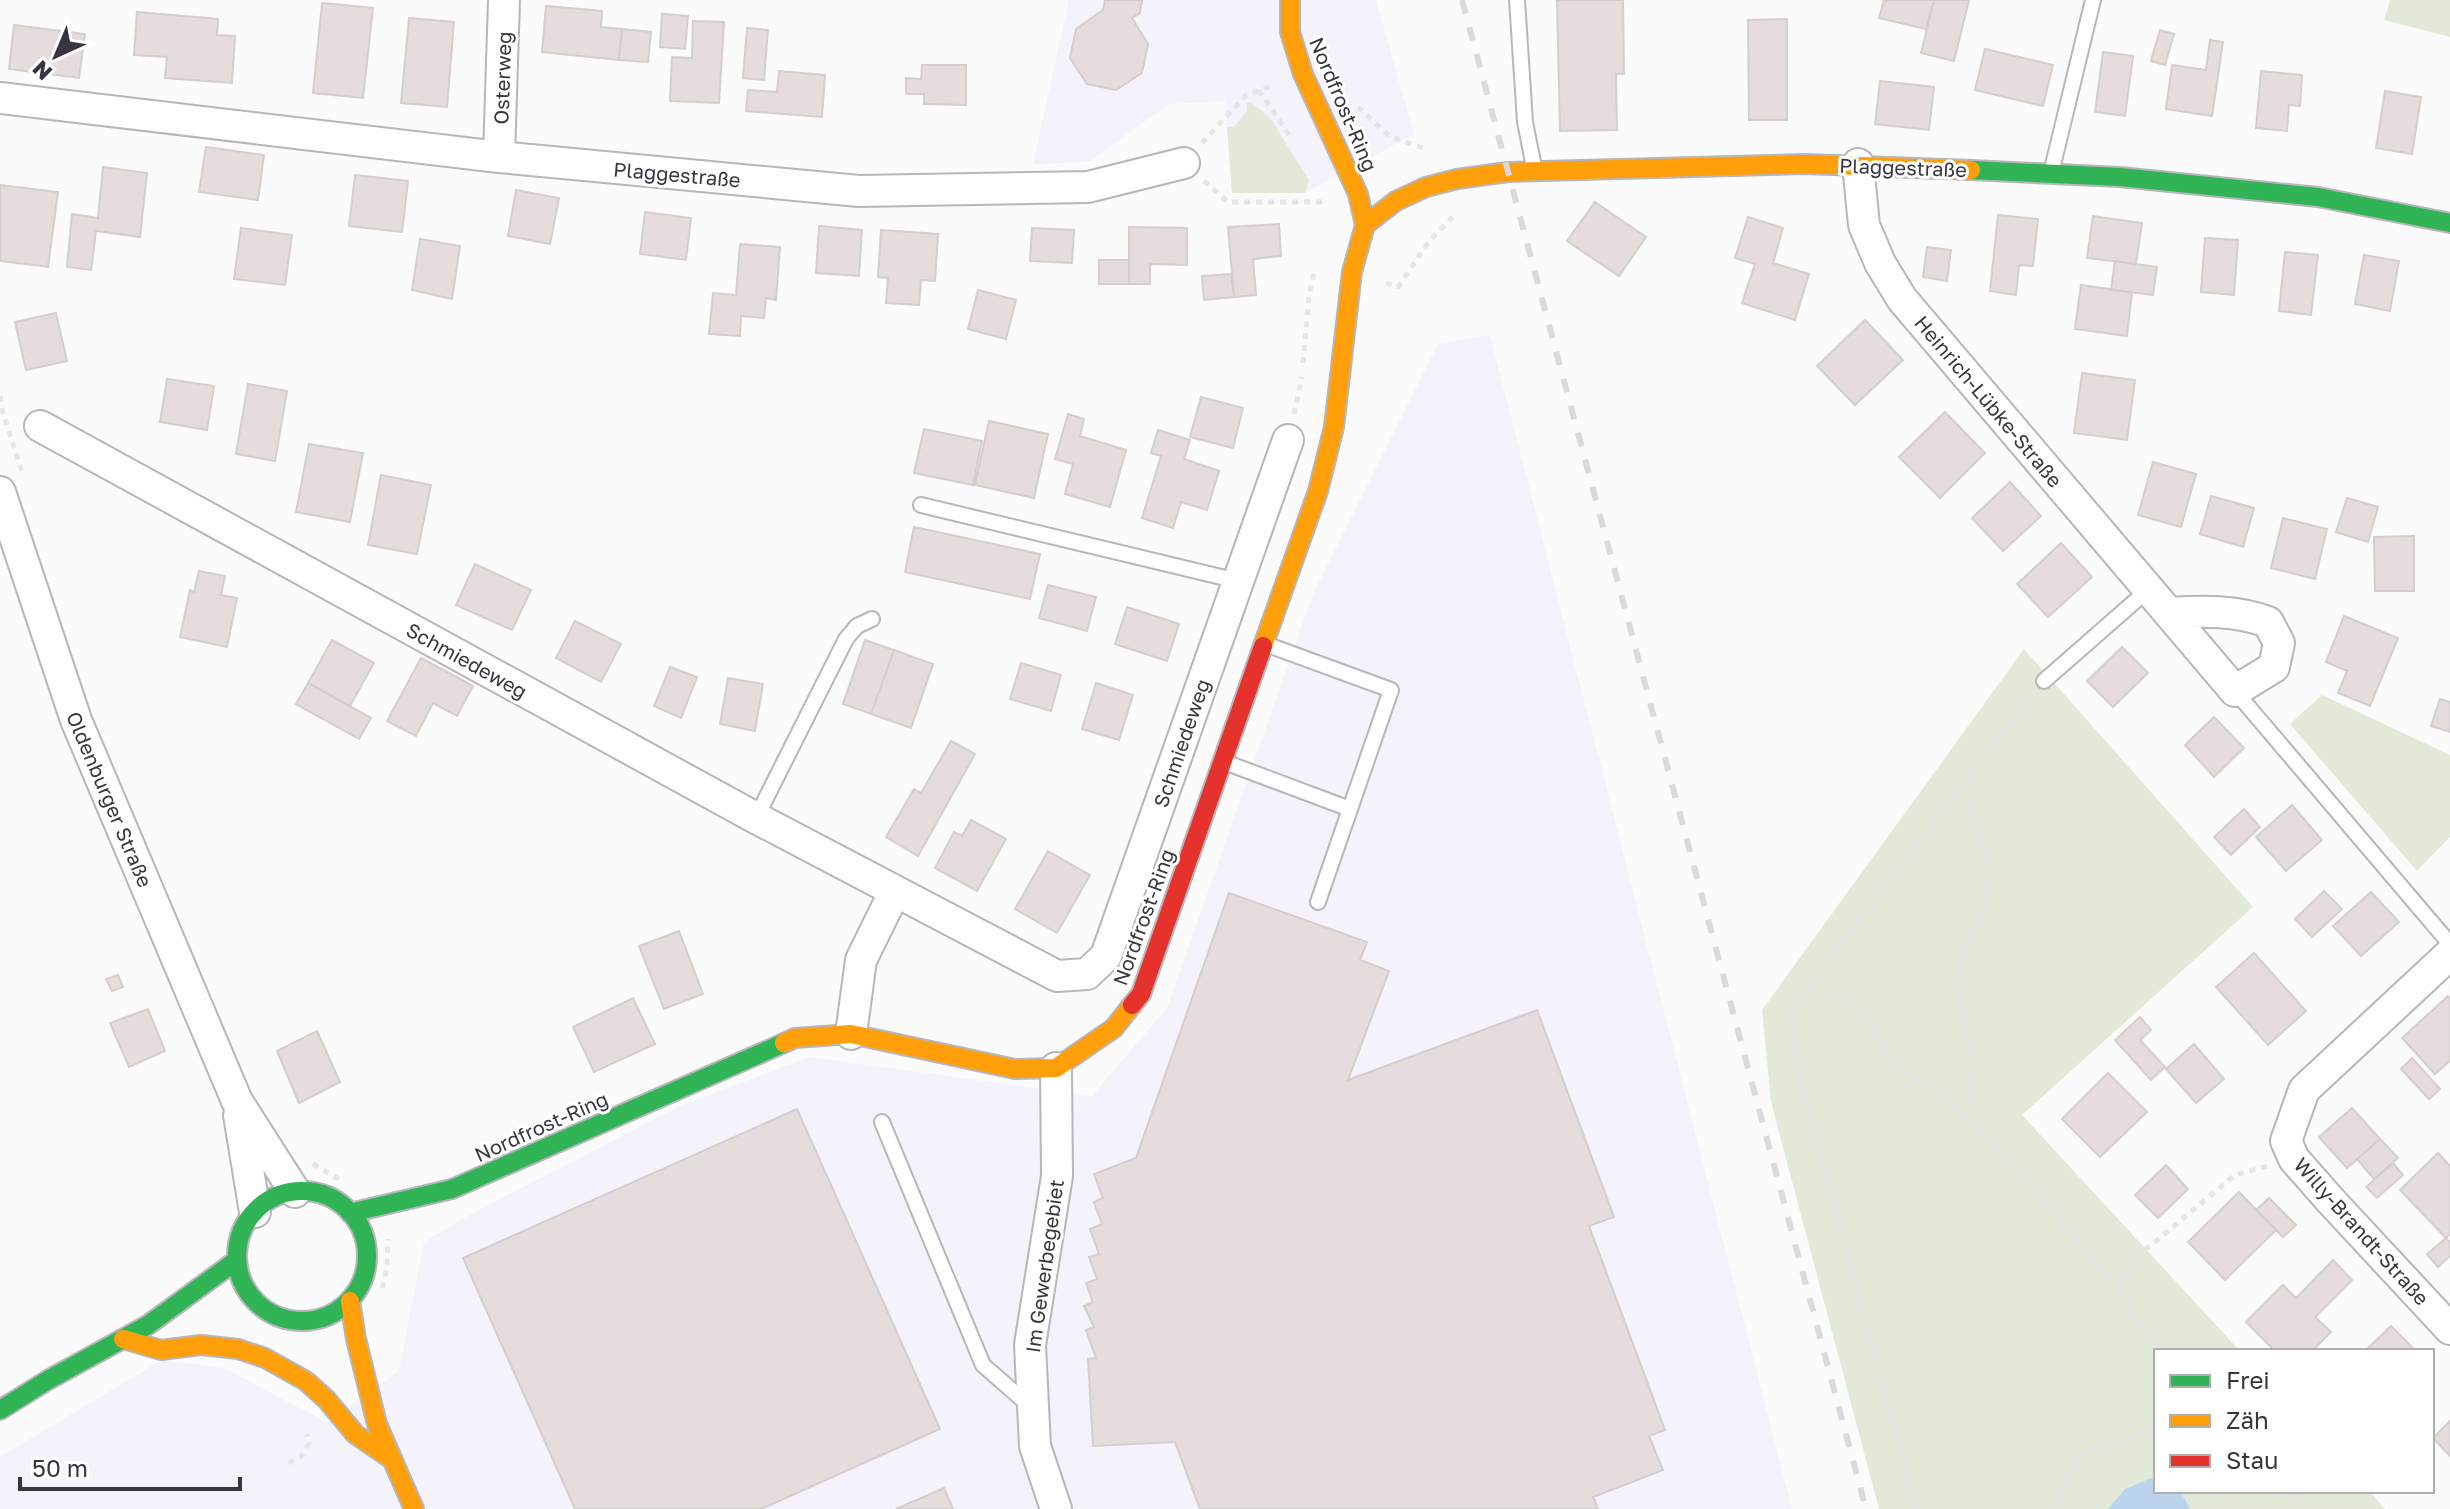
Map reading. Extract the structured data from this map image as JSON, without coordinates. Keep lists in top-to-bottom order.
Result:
{
  "streets": {
    "street": [
      "Osterweg",
      "Nordfrost-Ring",
      "Plaggestraße",
      "Heinrich-Lübke-Straße",
      "Schmiedeweg",
      "Oldenburger Straße",
      "Willy-Brandt-Straße",
      "Im Gewerbegebiet"
    ]
  },
  "crossings": [
    ["Osterweg", "Plaggestraße"],
    ["Nordfrost-Ring", "Plaggestraße"],
    ["Nordfrost-Ring", "Oldenburger Straße"],
    ["Nordfrost-Ring", "Im Gewerbegebiet"],
    ["Plaggestraße", "Heinrich-Lübke-Straße"]
  ],
  "legend": ["Frei", "Zäh", "Stau"],
  "scale_bar": "50 m",
  "north": "bottom left"
}
